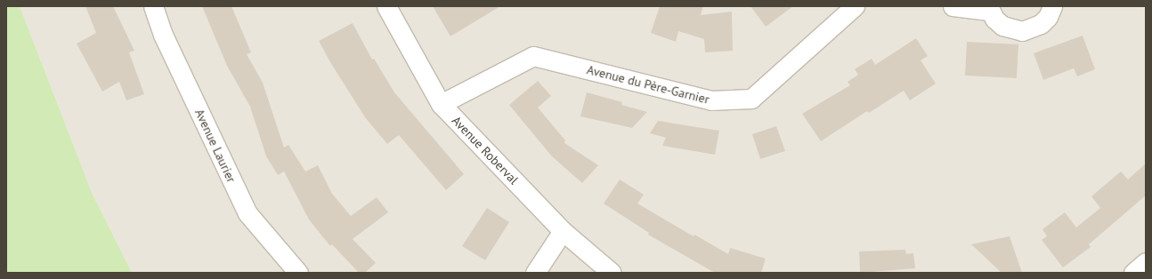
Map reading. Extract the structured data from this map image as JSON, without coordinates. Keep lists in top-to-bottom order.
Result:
{
  "streets": {
    "street": ["Avenue du Père-Garnier", "Avenue Laurier", "Avenue Roberval"]
  },
  "crossings": [
    ["Avenue du Père-Garnier", "Avenue Roberval"]
  ]
}
